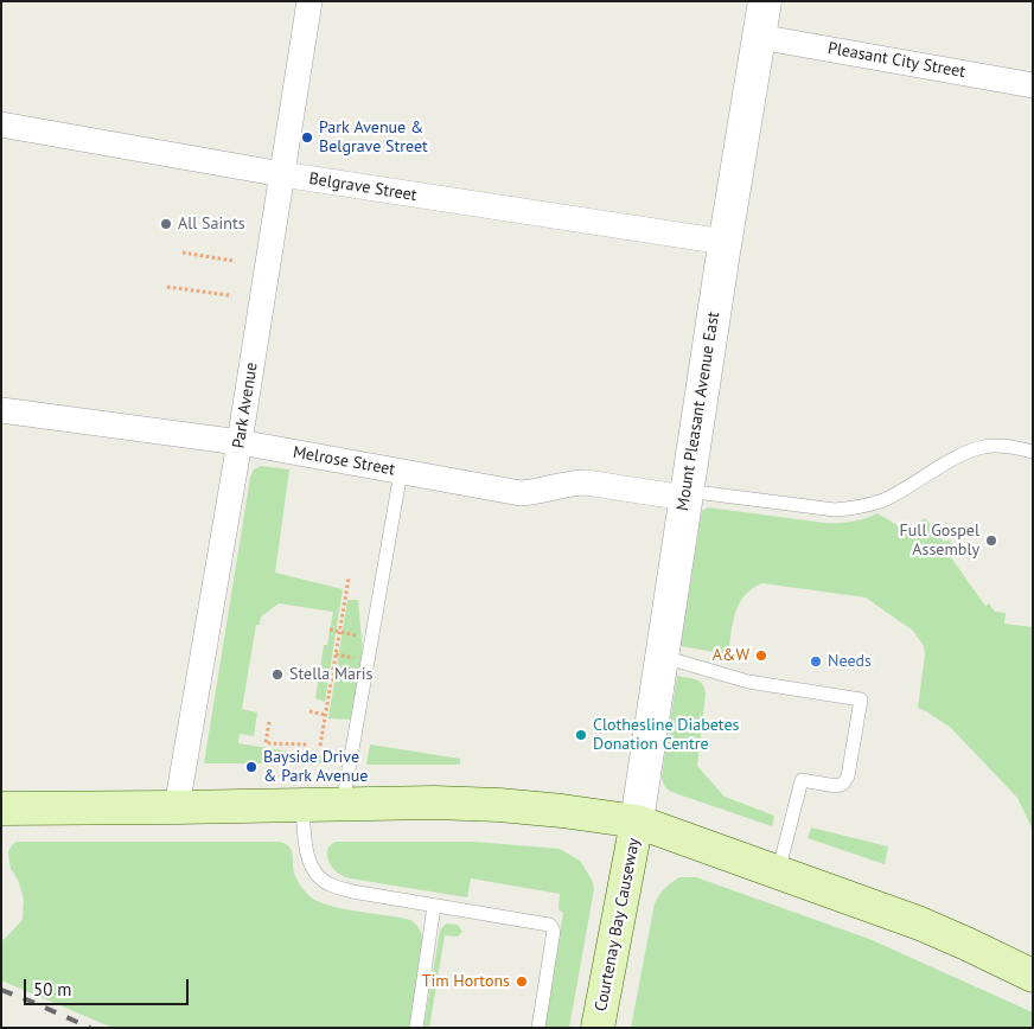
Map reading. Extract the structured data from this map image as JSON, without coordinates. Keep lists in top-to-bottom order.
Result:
{
  "streets": {
    "main road": ["Courtenay Bay Causeway"],
    "street": [
      "Pleasant City Street",
      "Belgrave Street",
      "Park Avenue",
      "Mount Pleasant Avenue East",
      "Melrose Street"
    ]
  },
  "crossings": [
    ["Pleasant City Street", "Mount Pleasant Avenue East"],
    ["Belgrave Street", "Park Avenue"],
    ["Belgrave Street", "Mount Pleasant Avenue East"],
    ["Park Avenue", "Melrose Street"],
    ["Mount Pleasant Avenue East", "Melrose Street"],
    ["Mount Pleasant Avenue East", "Courtenay Bay Causeway"]
  ],
  "places": [
    "Park Avenue & Belgrave Street",
    "All Saints",
    "Full Gospel Assembly",
    "A&W",
    "Needs",
    "Stella Maris",
    "Clothesline Diabetes Donation Centre",
    "Bayside Drive & Park Avenue",
    "Tim Hortons"
  ],
  "scale_bar": "50 m"
}
